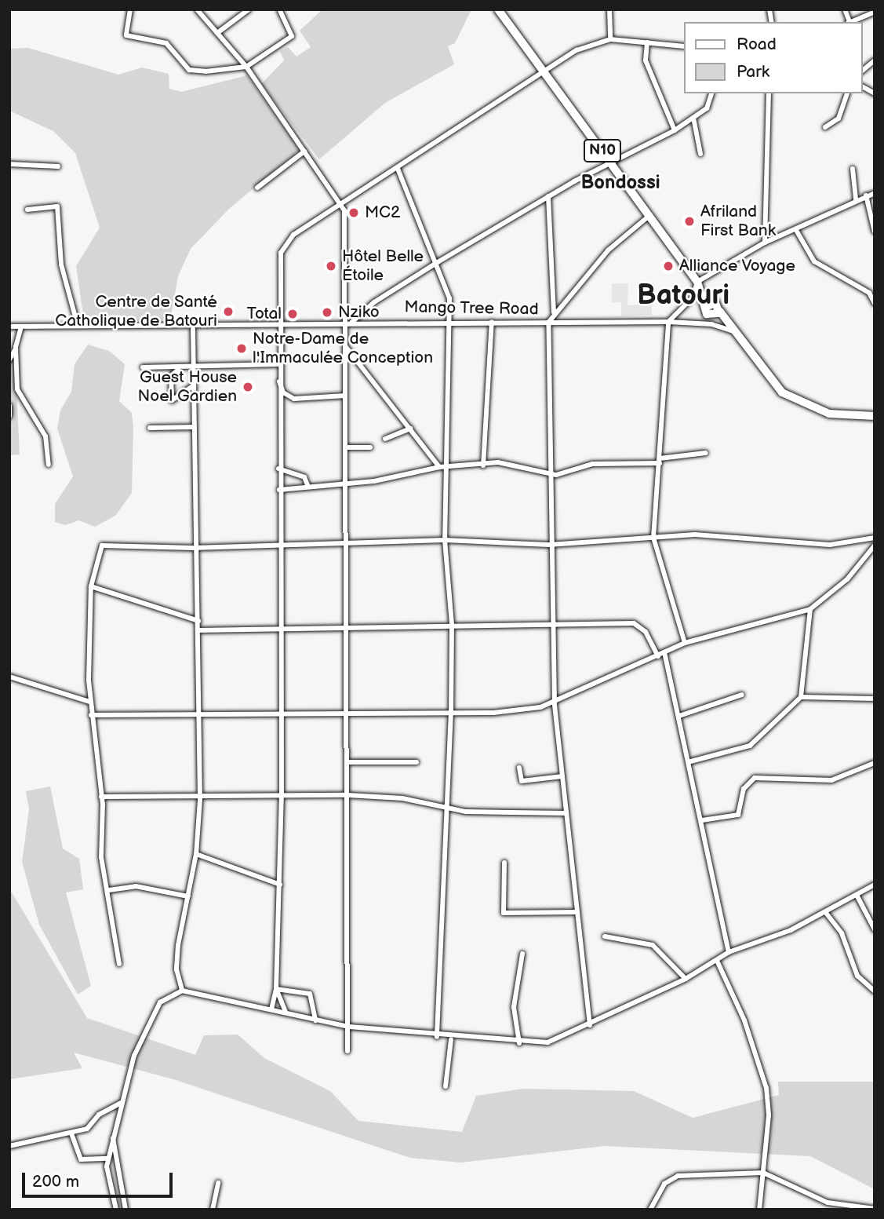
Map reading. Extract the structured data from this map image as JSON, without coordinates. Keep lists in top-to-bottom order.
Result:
{
  "streets": {
    "highway": ["N10"],
    "street": ["Mango Tree Road"]
  },
  "districts": ["Bondossi", "Batouri"],
  "places": [
    "MC2",
    "Afriland First Bank",
    "Hôtel Belle Étoile",
    "Alliance Voyage",
    "Centre de Santé Catholique de Batouri",
    "Nziko",
    "Total",
    "Notre-Dame de l'Immaculée Conception",
    "Guest House Noel Gardien"
  ],
  "legend": ["Road", "Park"],
  "scale_bar": "200 m"
}
